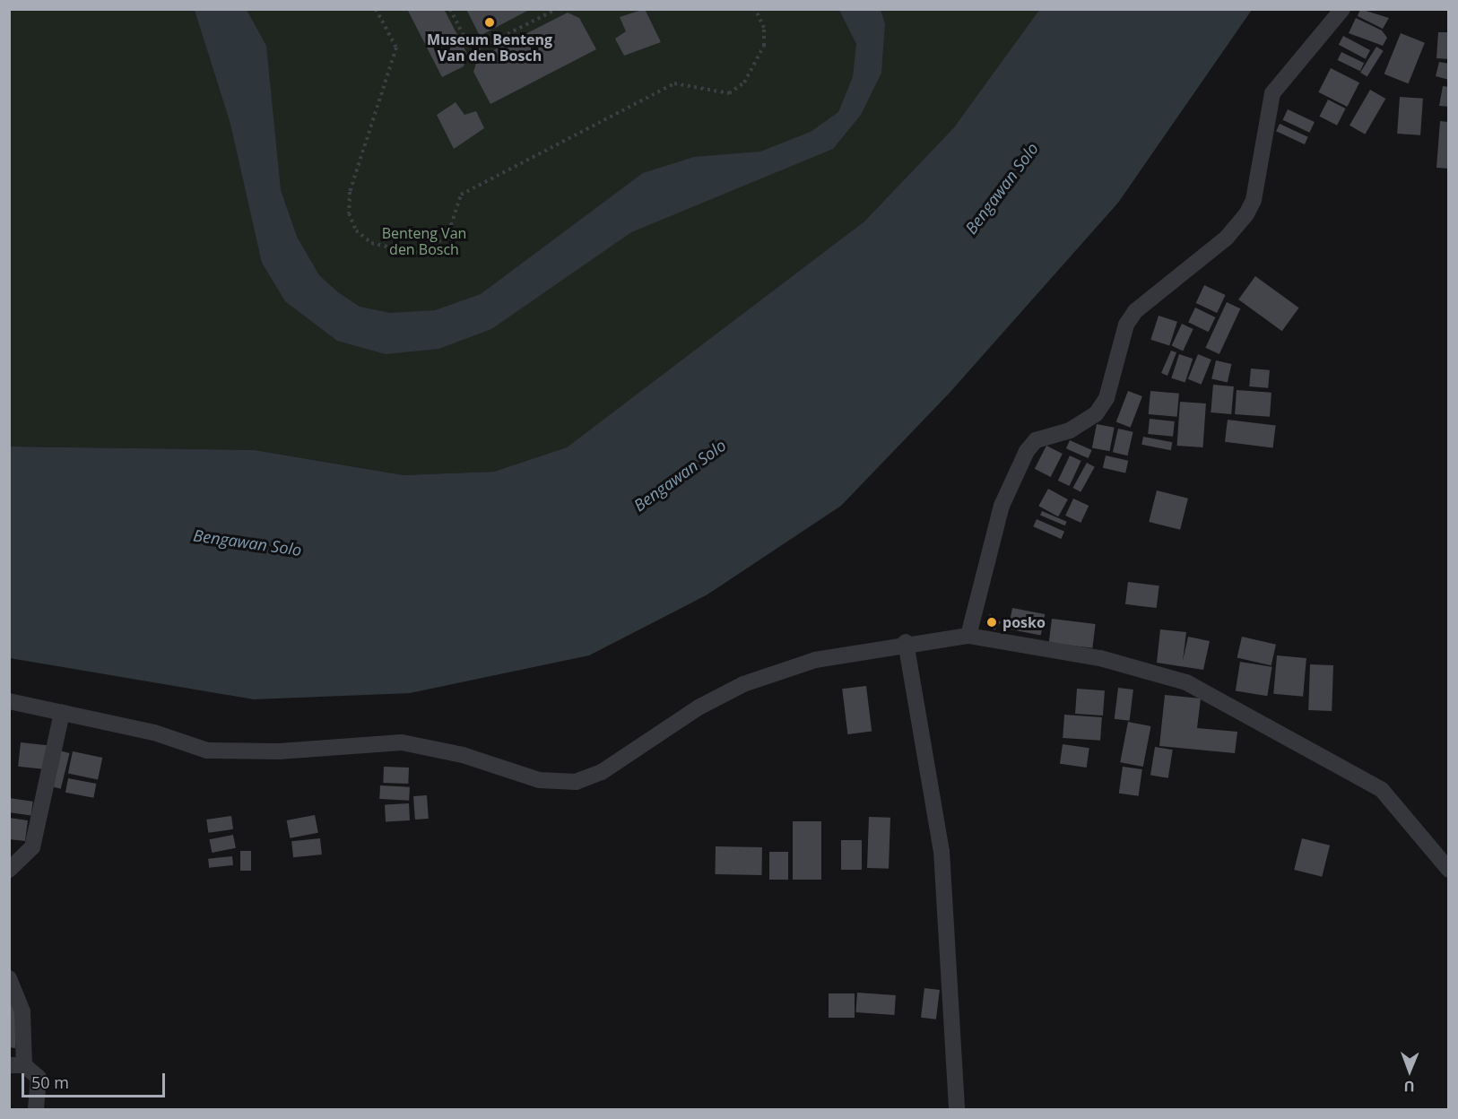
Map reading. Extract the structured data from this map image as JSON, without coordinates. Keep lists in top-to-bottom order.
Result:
{
  "water": ["Bengawan Solo"],
  "parks": ["Benteng Van den Bosch"],
  "places": ["Museum Benteng Van den Bosch", "posko"],
  "scale_bar": "50 m",
  "north": "bottom"
}
